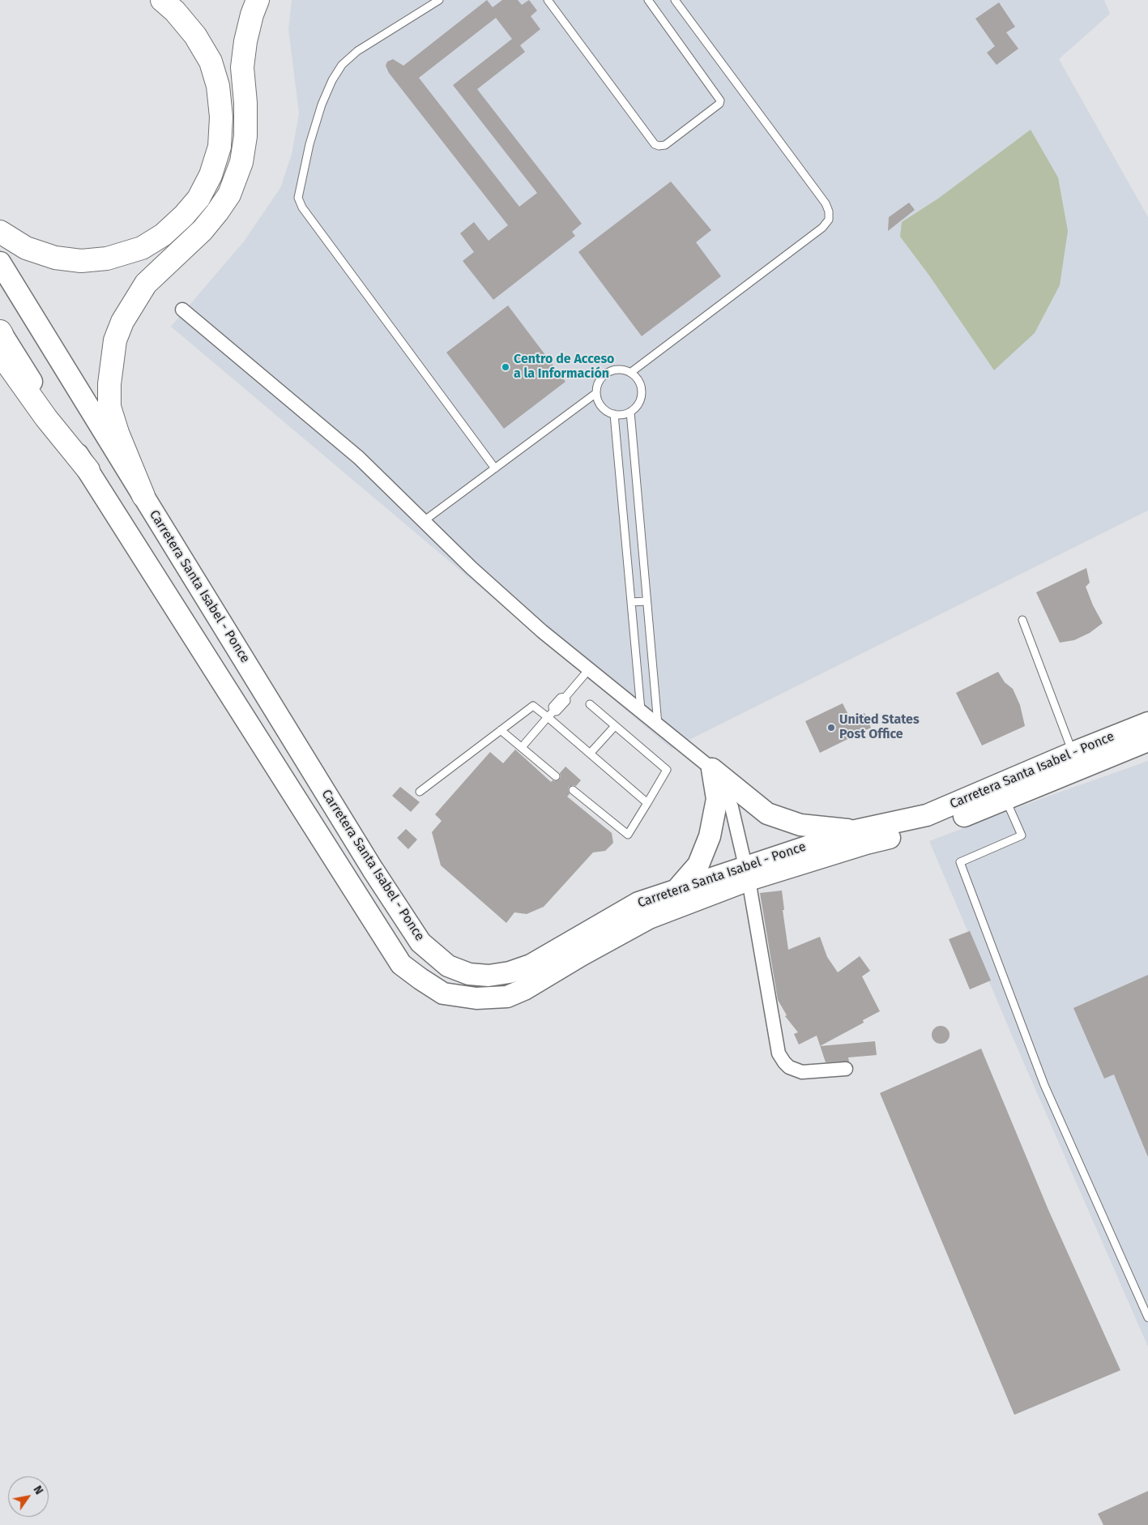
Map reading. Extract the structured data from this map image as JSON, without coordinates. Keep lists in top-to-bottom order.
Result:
{
  "streets": {
    "main road": ["Carretera Santa Isabel - Ponce"]
  },
  "places": ["Centro de Acceso a la Información", "United States Post Office"],
  "north": "top right"
}
